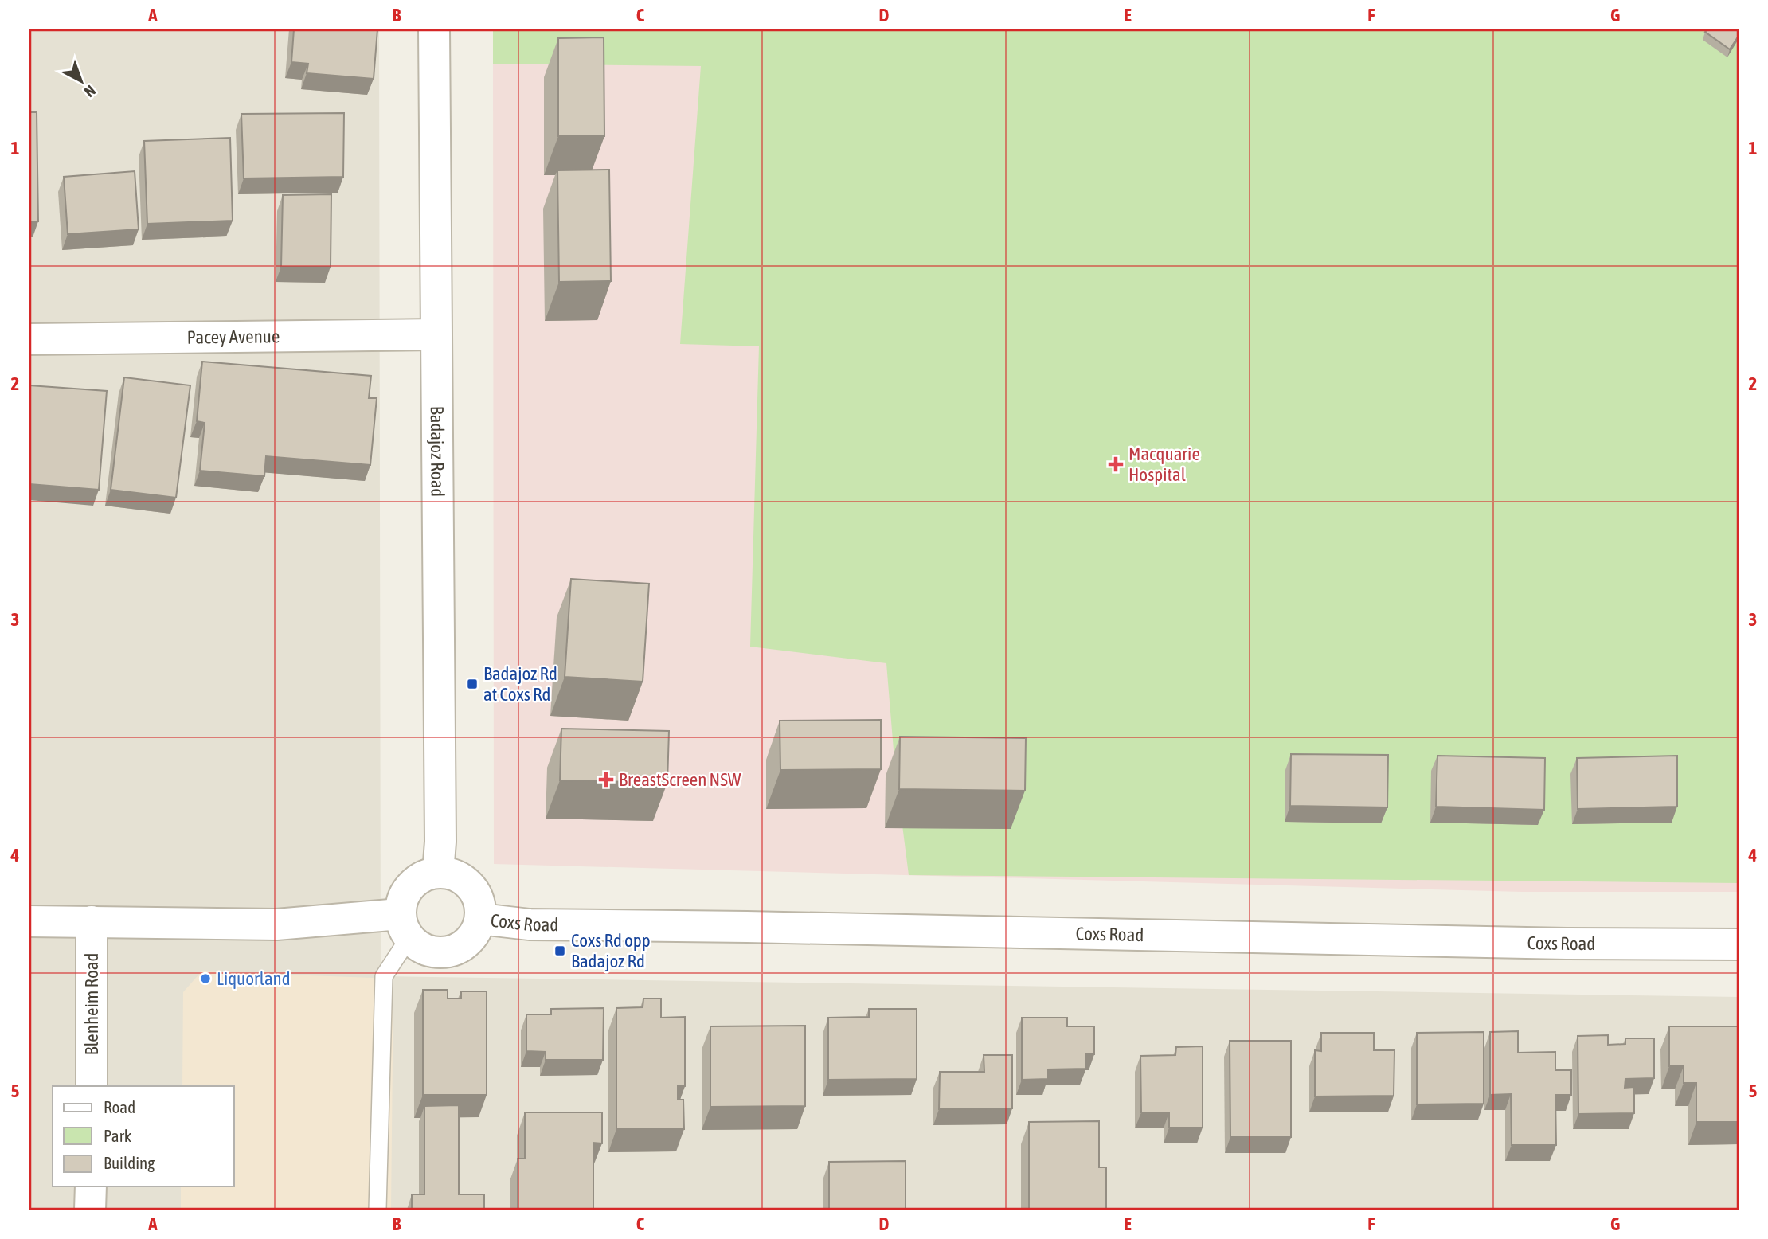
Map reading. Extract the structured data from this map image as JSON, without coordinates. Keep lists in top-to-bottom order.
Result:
{
  "streets": {
    "street": [
      "Pacey Avenue",
      "Badajoz Road",
      "Coxs Road",
      "Blenheim Road"
    ]
  },
  "crossings": [
    ["Pacey Avenue", "Badajoz Road"],
    ["Badajoz Road", "Coxs Road"]
  ],
  "places": {
    "health": ["Macquarie Hospital", "BreastScreen NSW"],
    "transit": ["Badajoz Rd at Coxs Rd", "Coxs Rd opp Badajoz Rd"],
    "other": ["Liquorland"]
  },
  "legend": ["Road", "Park", "Building"],
  "north": "bottom right",
  "grid": {
    "columns": [
      "A",
      "B",
      "C",
      "D",
      "E",
      "F",
      "G"
    ],
    "rows": [
      "1",
      "2",
      "3",
      "4",
      "5"
    ]
  }
}
